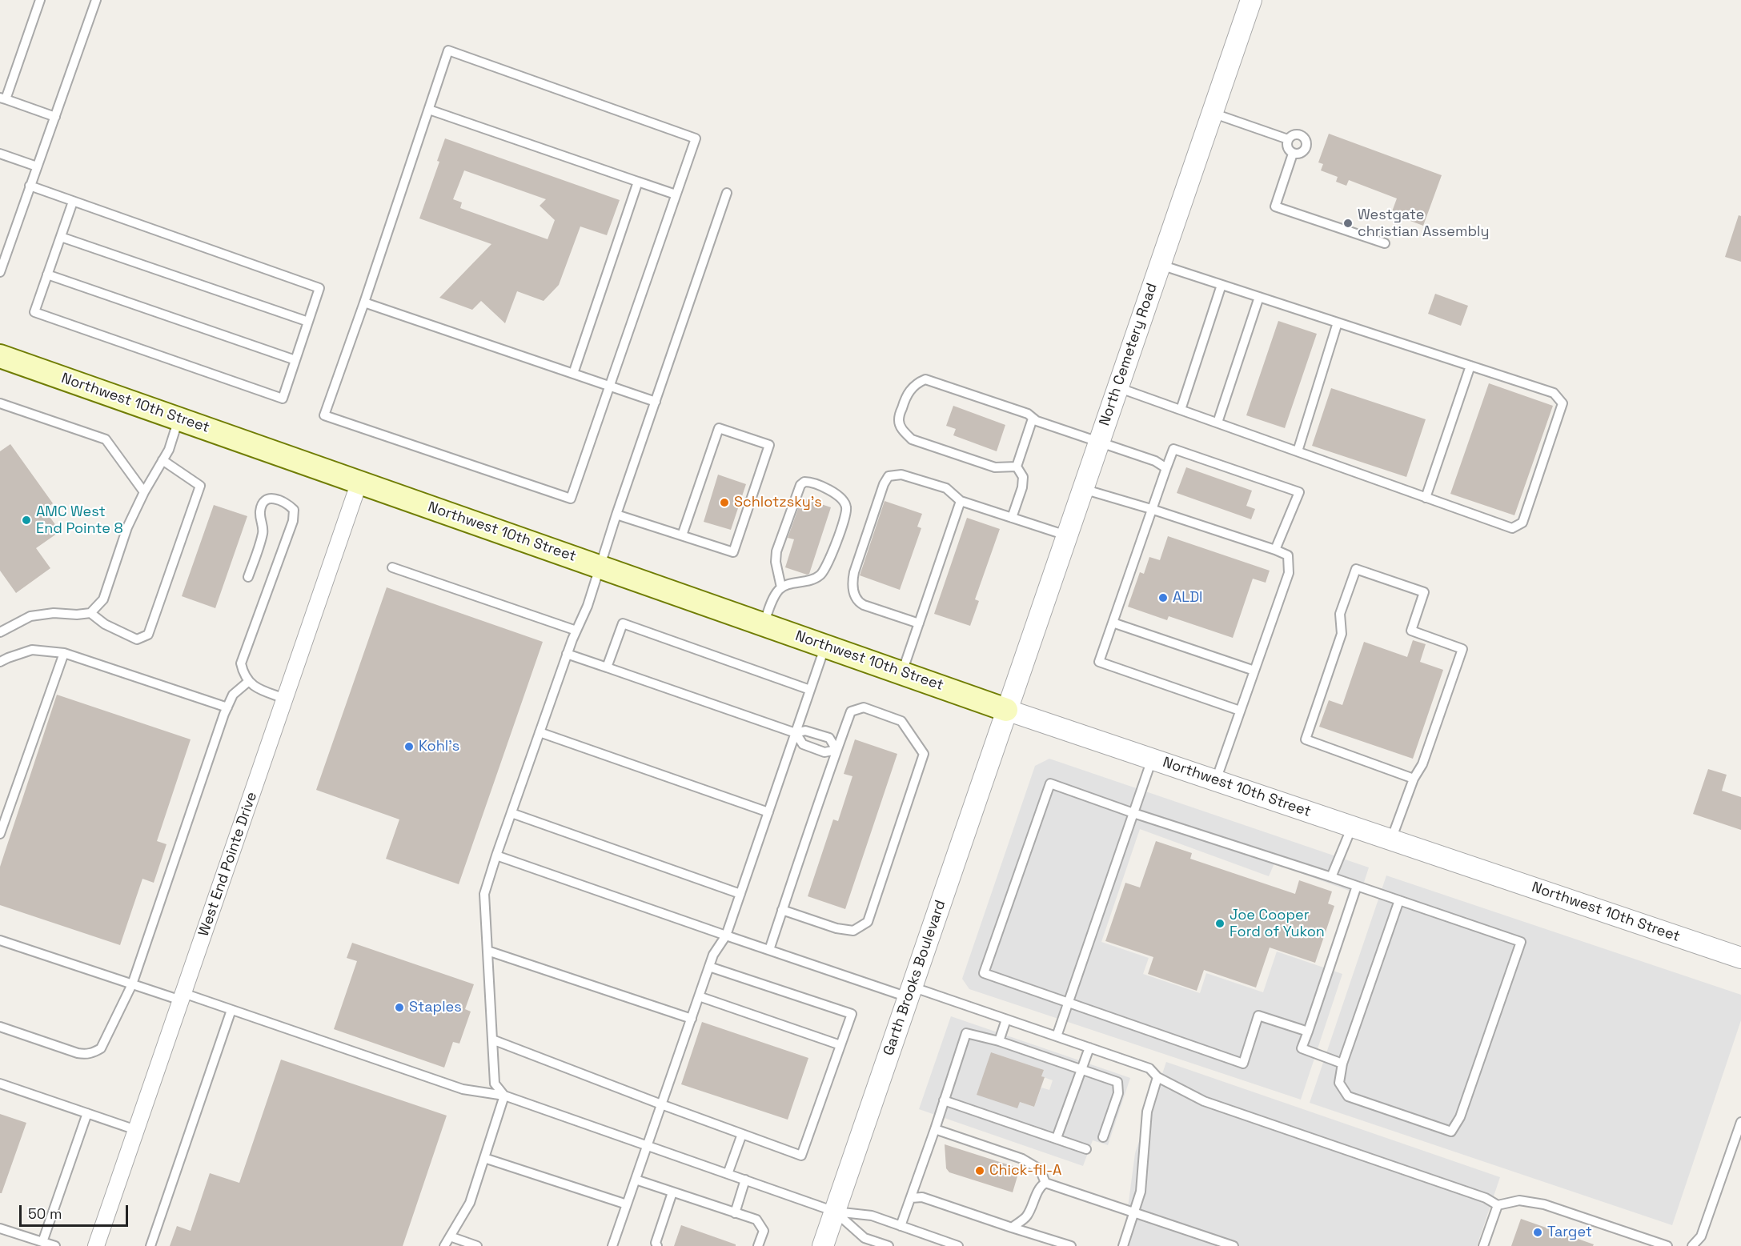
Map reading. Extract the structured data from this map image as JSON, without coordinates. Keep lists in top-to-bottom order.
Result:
{
  "streets": {
    "main road": ["Northwest 10th Street"],
    "street": ["North Cemetery Road", "West End Pointe Drive", "Garth Brooks Boulevard"]
  },
  "crossings": [
    ["North Cemetery Road", "Northwest 10th Street"],
    ["North Cemetery Road", "Garth Brooks Boulevard"],
    ["Northwest 10th Street", "West End Pointe Drive"],
    ["Northwest 10th Street", "Garth Brooks Boulevard"]
  ],
  "places": [
    "Westgate christian Assembly",
    "Schlotzsky's",
    "AMC West End Pointe 8",
    "ALDI",
    "Kohl's",
    "Joe Cooper Ford of Yukon",
    "Staples",
    "Chick-fil-A",
    "Target"
  ],
  "scale_bar": "50 m"
}
